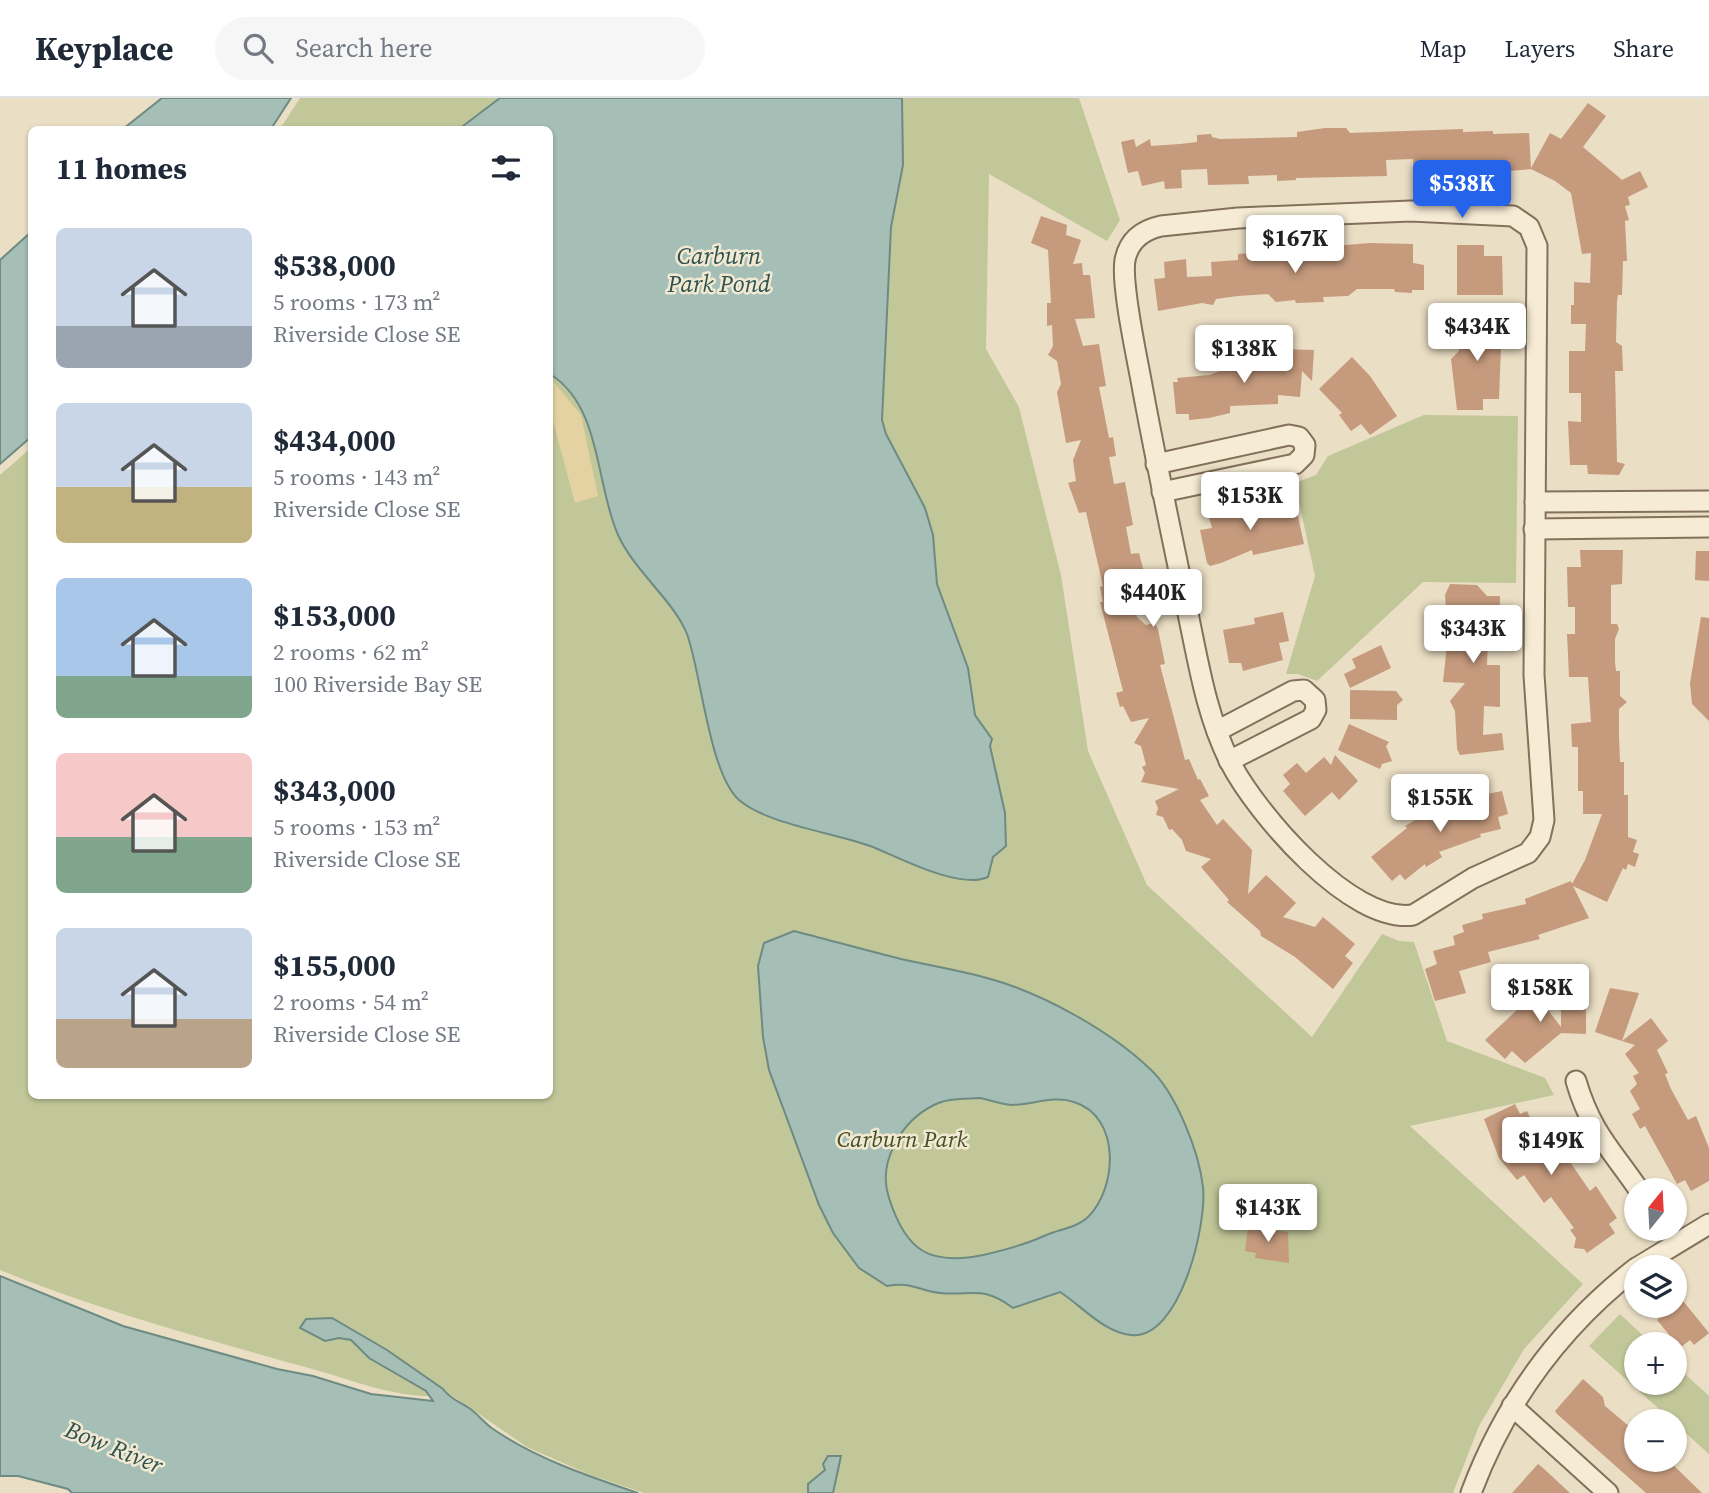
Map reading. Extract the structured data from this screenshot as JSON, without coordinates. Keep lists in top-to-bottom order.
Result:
{
  "water": ["Carburn Park Pond", "Bow River"],
  "parks": ["Carburn Park"],
  "north": "top",
  "page": {
    "header": "Keyplace",
    "search": "Search here",
    "nav": ["Map", "Layers", "Share"],
    "heading": "11 homes",
    "price": [
      "$538K",
      "$167K",
      "$434K",
      "$138K",
      "$153K",
      "$440K",
      "$343K",
      "$155K",
      "$158K",
      "$149K",
      "$143K"
    ],
    "list": [
      {
        "name": "$538,000",
        "note": "5 rooms · 173 m² · Riverside Close SE"
      },
      {
        "name": "$434,000",
        "note": "5 rooms · 143 m² · Riverside Close SE"
      },
      {
        "name": "$153,000",
        "note": "2 rooms · 62 m² · 100 Riverside Bay SE"
      },
      {
        "name": "$343,000",
        "note": "5 rooms · 153 m² · Riverside Close SE"
      },
      {
        "name": "$155,000",
        "note": "2 rooms · 54 m² · Riverside Close SE"
      }
    ],
    "map_buttons": ["+", "−"]
  }
}
